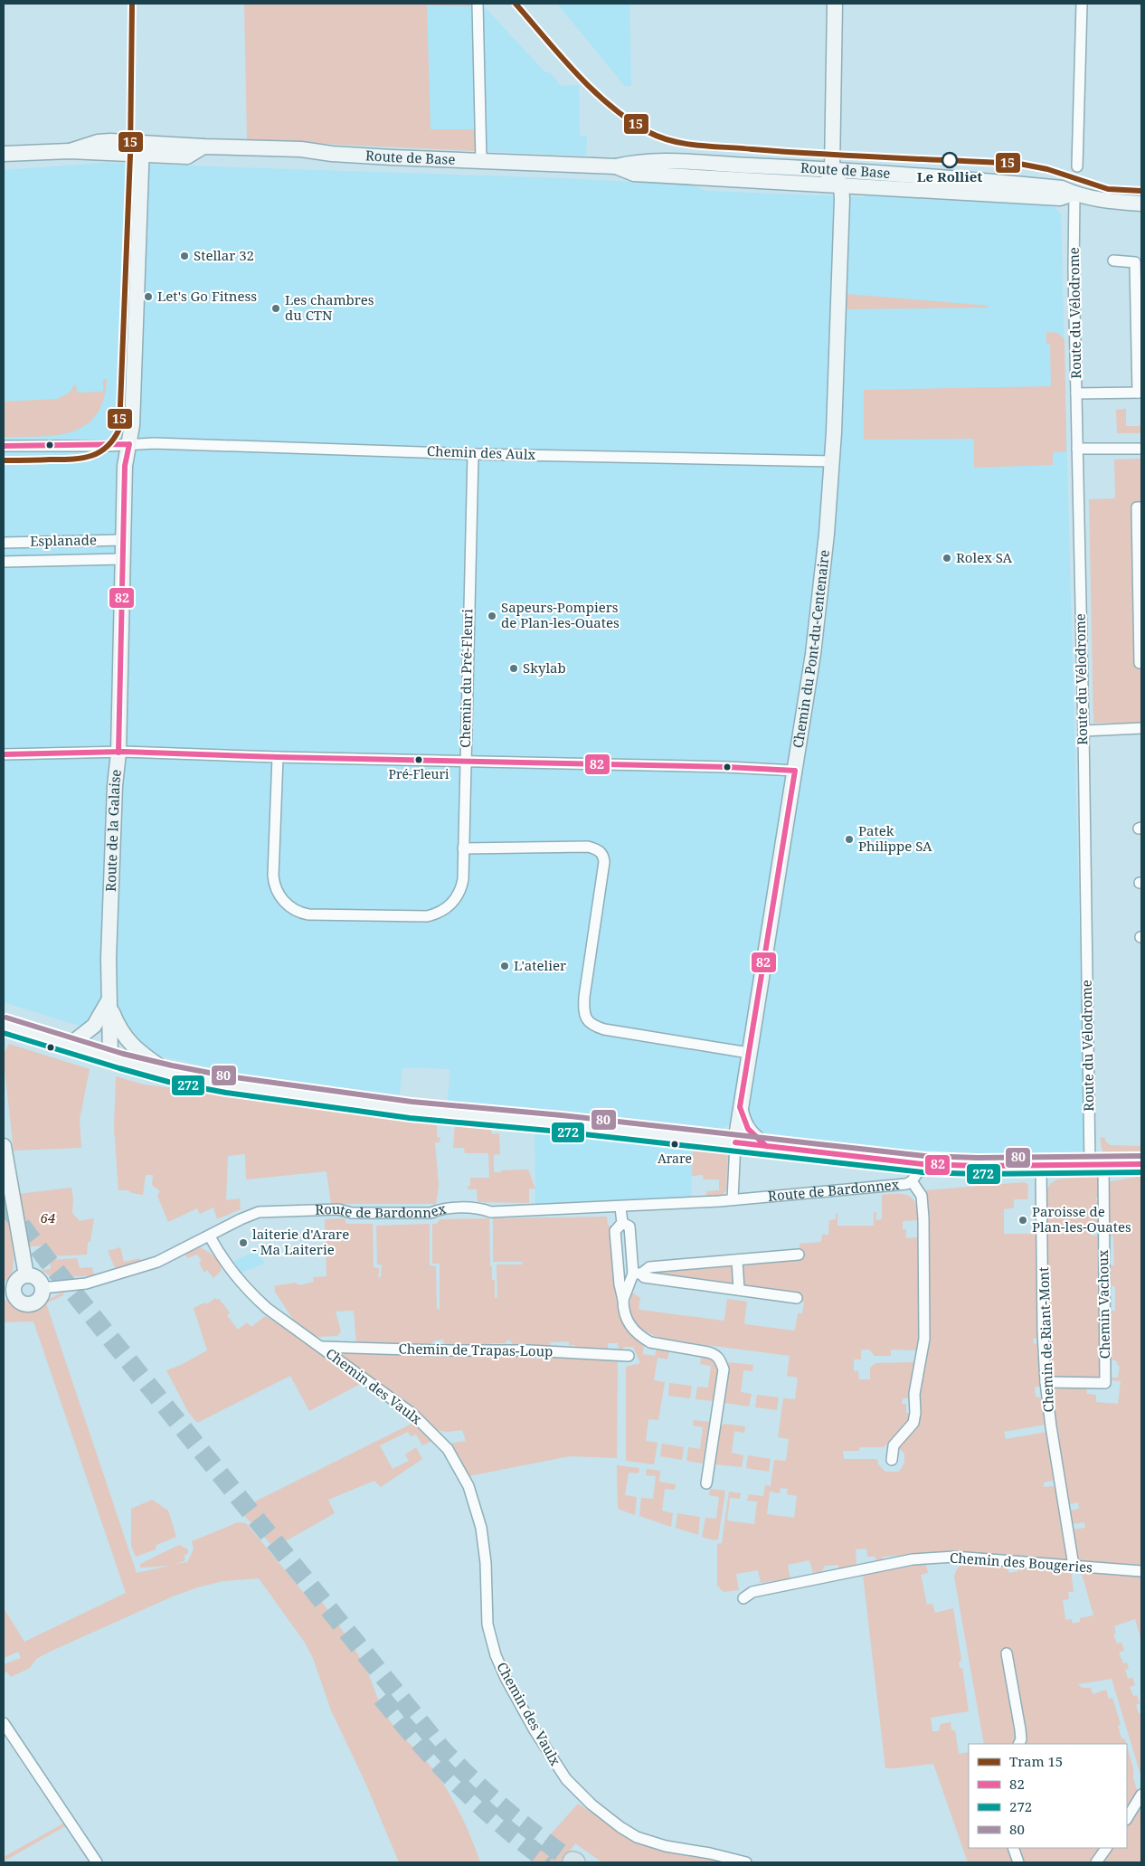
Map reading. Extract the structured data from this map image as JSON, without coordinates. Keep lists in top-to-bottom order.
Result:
{
  "streets": {
    "street": [
      "Route de Base",
      "Route du Vélodrome",
      "Chemin des Aulx",
      "Esplanade",
      "Chemin du Pont-du-Centenaire",
      "Chemin du Pré-Fleuri",
      "Route de la Galaise",
      "Route de Bardonnex",
      "Chemin Vachoux",
      "Chemin de Riant-Mont",
      "Chemin de Trapas-Loup",
      "Chemin des Vaulx",
      "Chemin des Bougeries"
    ]
  },
  "crossings": [
    ["Route de Base", "Route du Vélodrome"],
    ["Route de Base", "Chemin du Pont-du-Centenaire"],
    ["Route de Base", "Route de la Galaise"],
    ["Route du Vélodrome", "Chemin Vachoux"],
    ["Chemin des Aulx", "Chemin du Pont-du-Centenaire"],
    ["Chemin des Aulx", "Chemin du Pré-Fleuri"],
    ["Chemin des Aulx", "Route de la Galaise"],
    ["Esplanade", "Route de la Galaise"],
    ["Route de Bardonnex", "Chemin des Vaulx"],
    ["Chemin Vachoux", "Chemin de Riant-Mont"],
    ["Chemin de Riant-Mont", "Chemin des Bougeries"],
    ["Chemin de Trapas-Loup", "Chemin des Vaulx"]
  ],
  "parks": ["64"],
  "places": [
    "Le Rolliet",
    "Stellar 32",
    "Let's Go Fitness",
    "Les chambres du CTN",
    "Rolex SA",
    "Sapeurs-Pompiers de Plan-les-Ouates",
    "Skylab",
    "Pré-Fleuri",
    "Patek Philippe SA",
    "L'atelier",
    "Arare",
    "Paroisse de Plan-les-Ouates",
    "laiterie d'Arare - Ma Laiterie"
  ],
  "lines": [
    "tram line 15",
    "transit line 82",
    "transit line 80",
    "transit line 272"
  ],
  "legend": [
    "Tram 15",
    "82",
    "272",
    "80"
  ]
}
